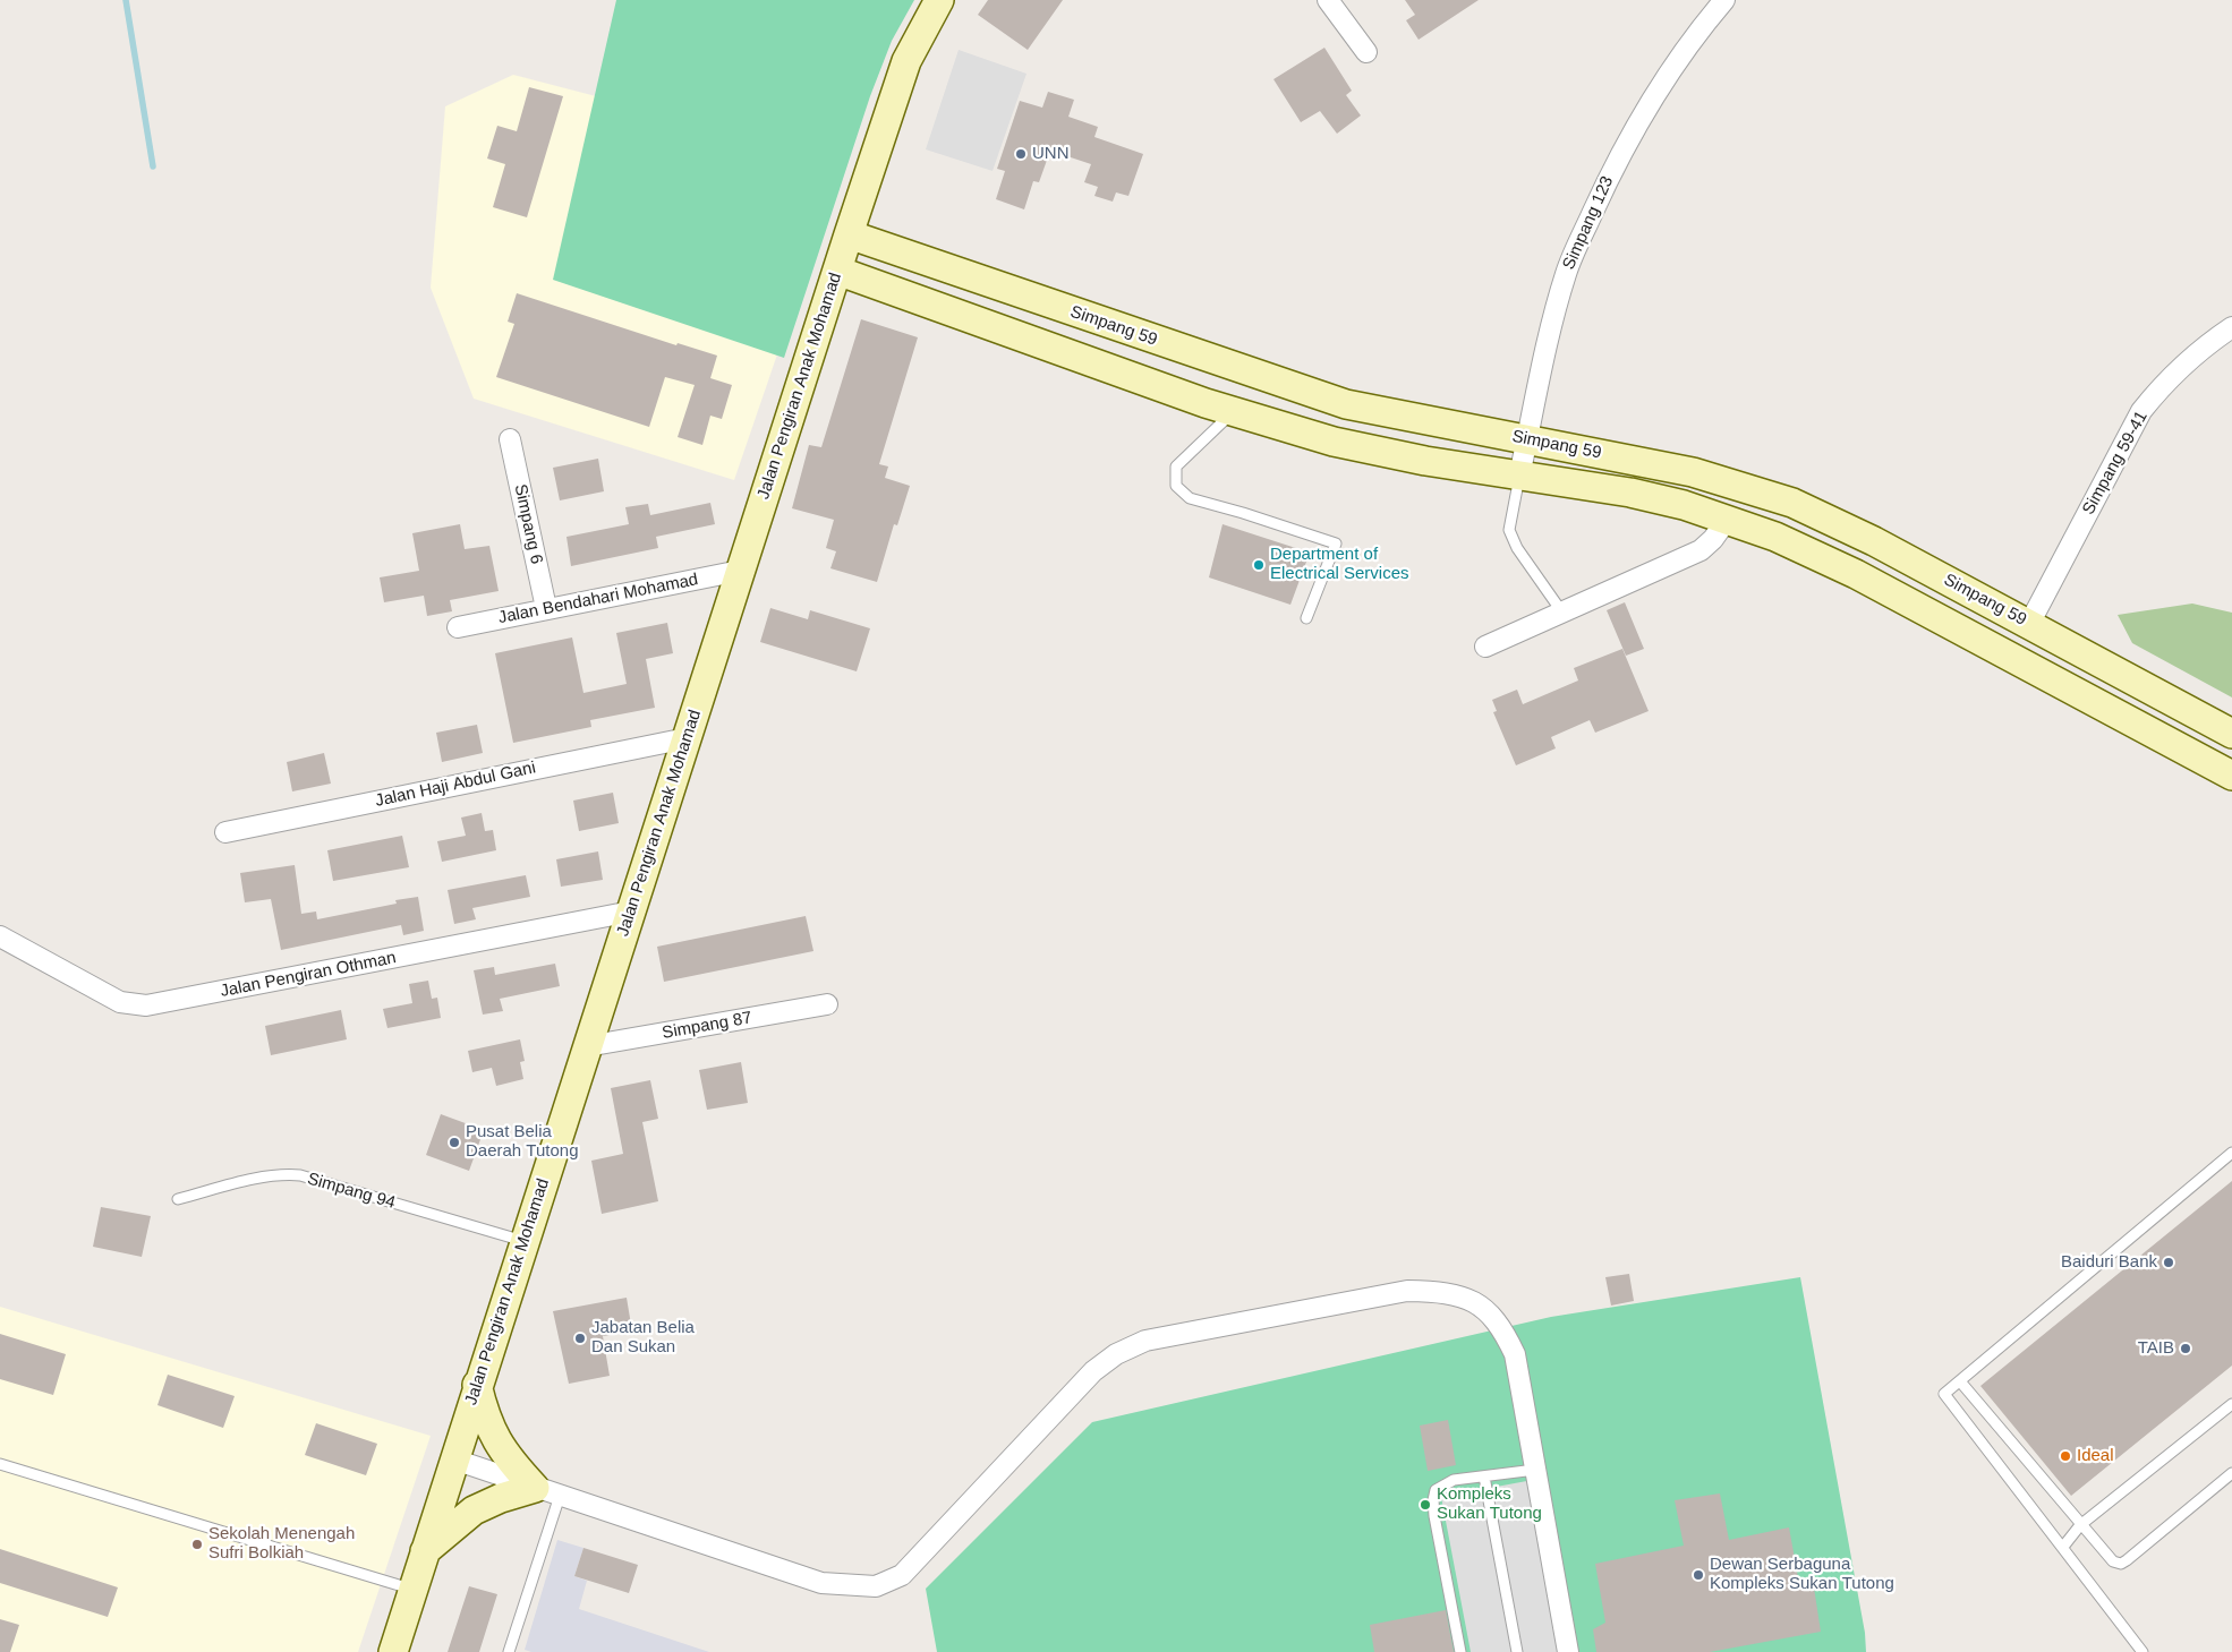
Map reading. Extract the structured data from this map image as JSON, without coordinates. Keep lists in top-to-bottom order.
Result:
{
  "streets": {
    "street": [
      "Simpang 123",
      "Simpang 59",
      "Jalan Pengiran Anak Mohamad",
      "Simpang 59-41",
      "Simpang 6",
      "Jalan Bendahari Mohamad",
      "Jalan Haji Abdul Gani",
      "Jalan Pengiran Othman",
      "Simpang 87"
    ],
    "lane": ["Simpang 94"]
  },
  "crossings": [
    ["Simpang 123", "Simpang 59"],
    ["Simpang 59", "Jalan Pengiran Anak Mohamad"],
    ["Simpang 59", "Simpang 59-41"],
    ["Jalan Pengiran Anak Mohamad", "Jalan Bendahari Mohamad"],
    ["Jalan Pengiran Anak Mohamad", "Jalan Haji Abdul Gani"],
    ["Jalan Pengiran Anak Mohamad", "Jalan Pengiran Othman"],
    ["Jalan Pengiran Anak Mohamad", "Simpang 87"],
    ["Jalan Pengiran Anak Mohamad", "Simpang 94"],
    ["Simpang 6", "Jalan Bendahari Mohamad"]
  ],
  "places": [
    "UNN",
    "Department of Electrical Services",
    "Pusat Belia Daerah Tutong",
    "Baiduri Bank",
    "Jabatan Belia Dan Sukan",
    "TAIB",
    "Ideal",
    "Kompleks Sukan Tutong",
    "Sekolah Menengah Sufri Bolkiah",
    "Dewan Serbaguna Kompleks Sukan Tutong"
  ]
}
